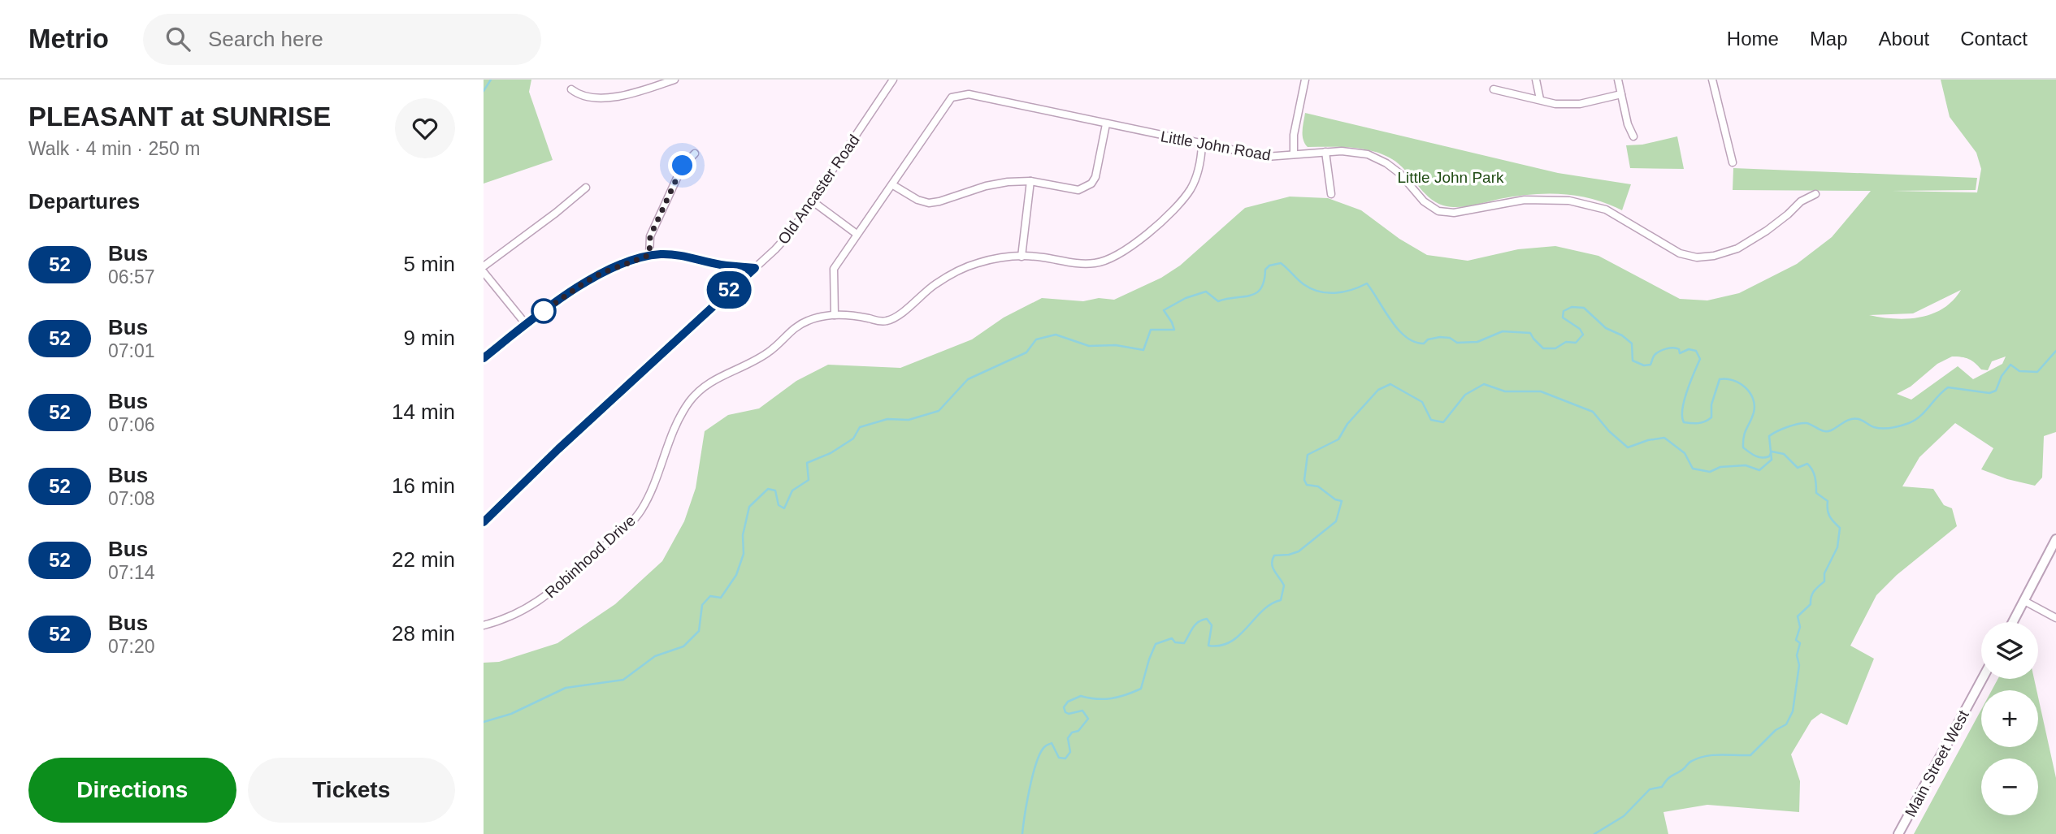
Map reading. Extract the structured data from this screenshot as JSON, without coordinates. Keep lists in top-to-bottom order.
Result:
{
  "streets": {
    "main road": ["Main Street West"],
    "street": ["Little John Road", "Old Ancaster Road", "Robinhood Drive"]
  },
  "crossings": [
    ["Little John Road", "Robinhood Drive"]
  ],
  "parks": ["Little John Park"],
  "lines": ["bus line 52"],
  "page": {
    "header": "Metrio",
    "search": "Search here",
    "nav": [
      "Home",
      "Map",
      "About",
      "Contact"
    ],
    "heading": [
      ["PLEASANT at SUNRISE", "Walk · 4 min · 250 m"],
      "Departures"
    ],
    "on_map": "52",
    "list": [
      {
        "mark": "52",
        "name": "Bus",
        "note": "06:57",
        "value": "5 min"
      },
      {
        "mark": "52",
        "name": "Bus",
        "note": "07:01",
        "value": "9 min"
      },
      {
        "mark": "52",
        "name": "Bus",
        "note": "07:06",
        "value": "14 min"
      },
      {
        "mark": "52",
        "name": "Bus",
        "note": "07:08",
        "value": "16 min"
      },
      {
        "mark": "52",
        "name": "Bus",
        "note": "07:14",
        "value": "22 min"
      },
      {
        "mark": "52",
        "name": "Bus",
        "note": "07:20",
        "value": "28 min"
      }
    ],
    "map_buttons": ["+", "−"],
    "buttons": ["Directions", "Tickets"]
  }
}
